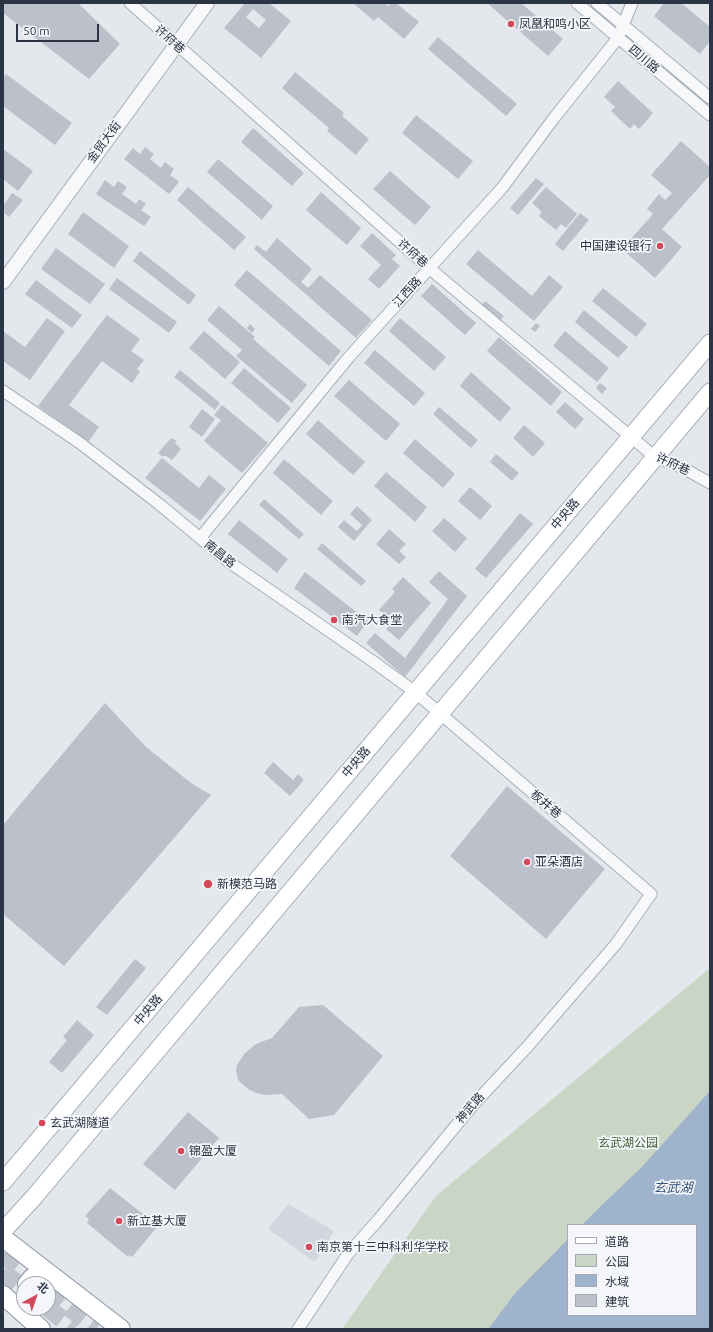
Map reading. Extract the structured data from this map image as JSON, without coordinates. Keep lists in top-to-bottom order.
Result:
{
  "streets": {
    "main road": ["中央路"],
    "street": [
      "许府巷",
      "四川路",
      "金贸大街",
      "江西路",
      "南昌路",
      "板井巷",
      "神武路"
    ]
  },
  "crossings": [
    ["许府巷", "金贸大街"],
    ["许府巷", "江西路"],
    ["许府巷", "中央路"],
    ["四川路", "江西路"],
    ["江西路", "南昌路"],
    ["中央路", "南昌路"],
    ["南昌路", "板井巷"],
    ["板井巷", "神武路"]
  ],
  "water": ["玄武湖"],
  "parks": ["玄武湖公园"],
  "places": [
    "凤凰和鸣小区",
    "中国建设银行",
    "南汽大食堂",
    "亚朵酒店",
    "新模范马路",
    "玄武湖隧道",
    "锦盈大厦",
    "新立基大厦",
    "南京第十三中科利华学校"
  ],
  "legend": [
    "道路",
    "公园",
    "水域",
    "建筑"
  ],
  "scale_bar": "50 m",
  "north": "top right"
}
